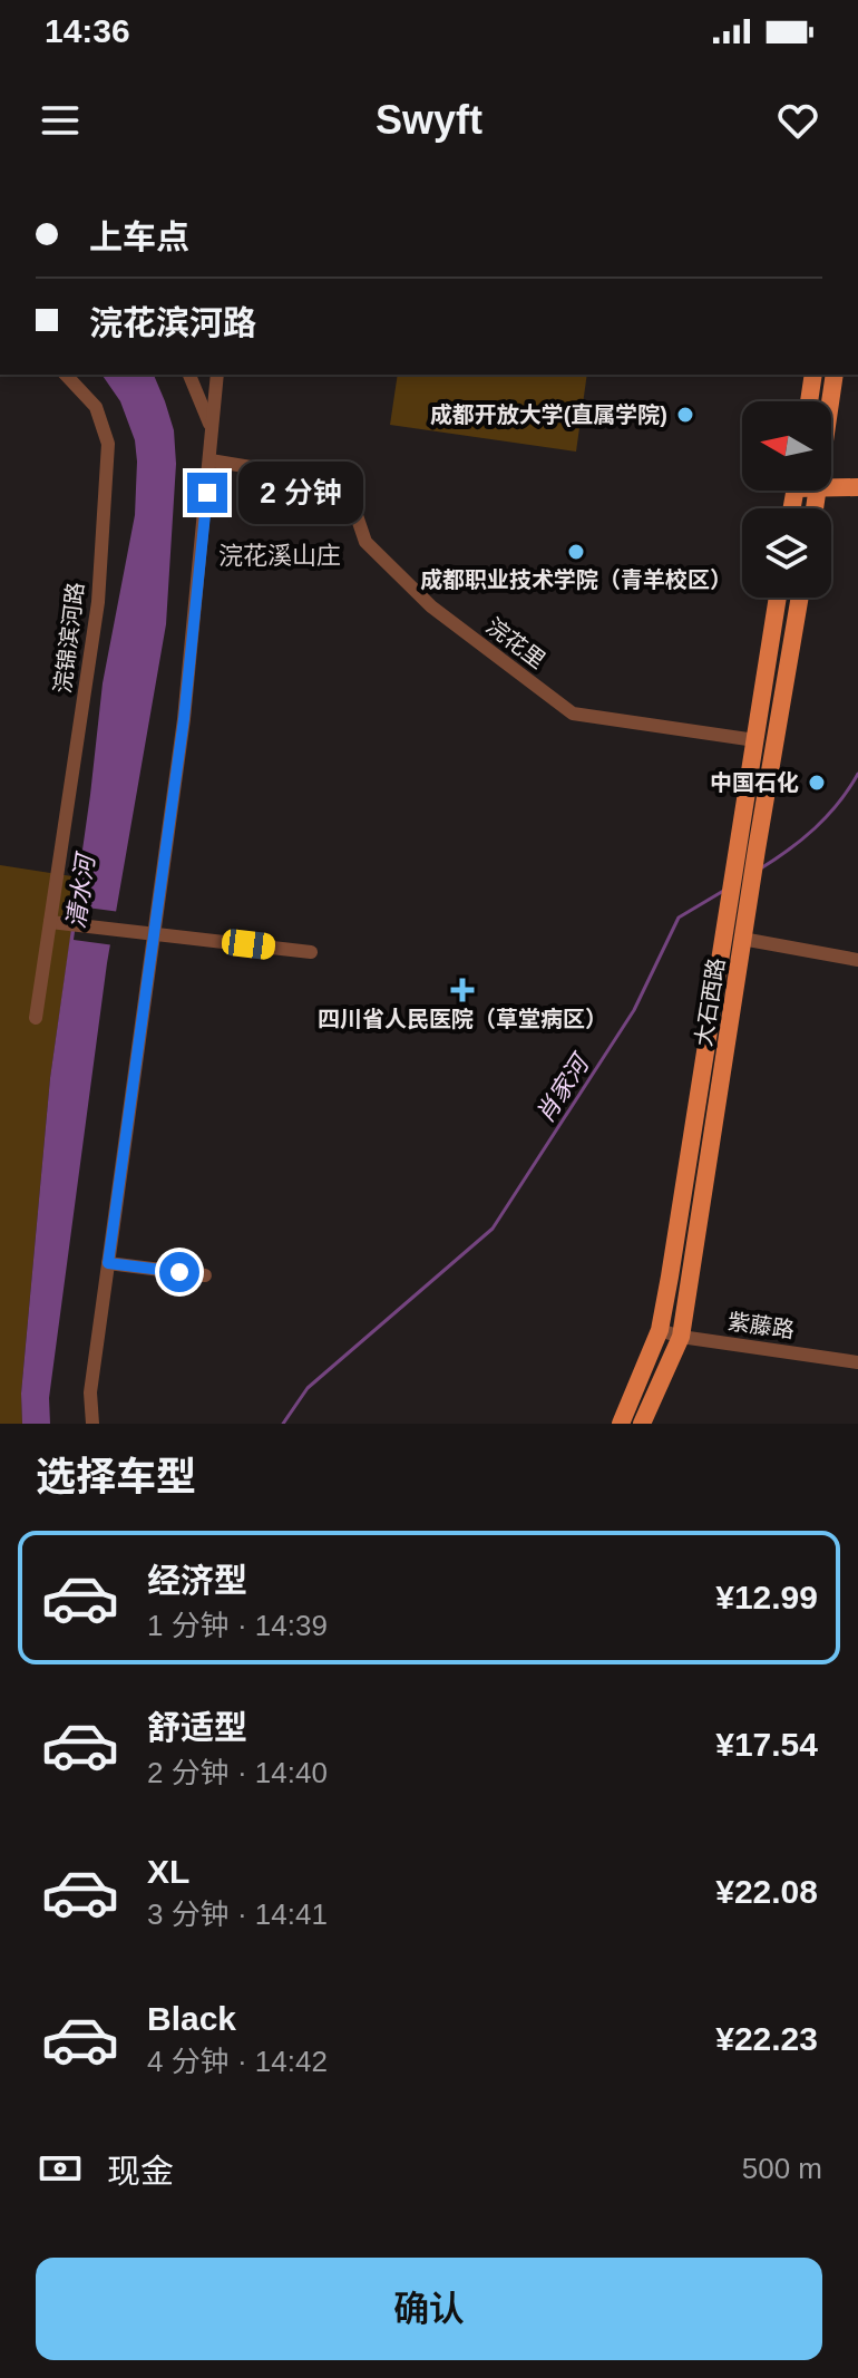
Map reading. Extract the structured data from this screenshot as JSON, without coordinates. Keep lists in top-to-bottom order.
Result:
{
  "streets": {
    "main road": ["大石西路"],
    "street": ["浣锦滨河路", "浣花里", "紫藤路"]
  },
  "crossings": [
    ["浣花里", "大石西路"],
    ["大石西路", "紫藤路"]
  ],
  "districts": ["浣花溪山庄"],
  "water": ["清水河", "肖家河"],
  "places": {
    "other": ["成都开放大学(直属学院)", "成都职业技术学院（青羊校区）", "中国石化"],
    "health": ["四川省人民医院（草堂病区）"]
  },
  "north": "left",
  "page": {
    "status": "14:36",
    "header": "Swyft",
    "banner": ["上车点", "浣花滨河路"],
    "bubble": "2 分钟",
    "heading": "选择车型",
    "list": [
      {
        "name": "经济型",
        "note": "1 分钟 · 14:39",
        "value": "¥12.99"
      },
      {
        "name": "舒适型",
        "note": "2 分钟 · 14:40",
        "value": "¥17.54"
      },
      {
        "name": "XL",
        "note": "3 分钟 · 14:41",
        "value": "¥22.08"
      },
      {
        "name": "Black",
        "note": "4 分钟 · 14:42",
        "value": "¥22.23"
      }
    ],
    "pay": ["现金", "500 m"],
    "buttons": "确认"
  }
}
